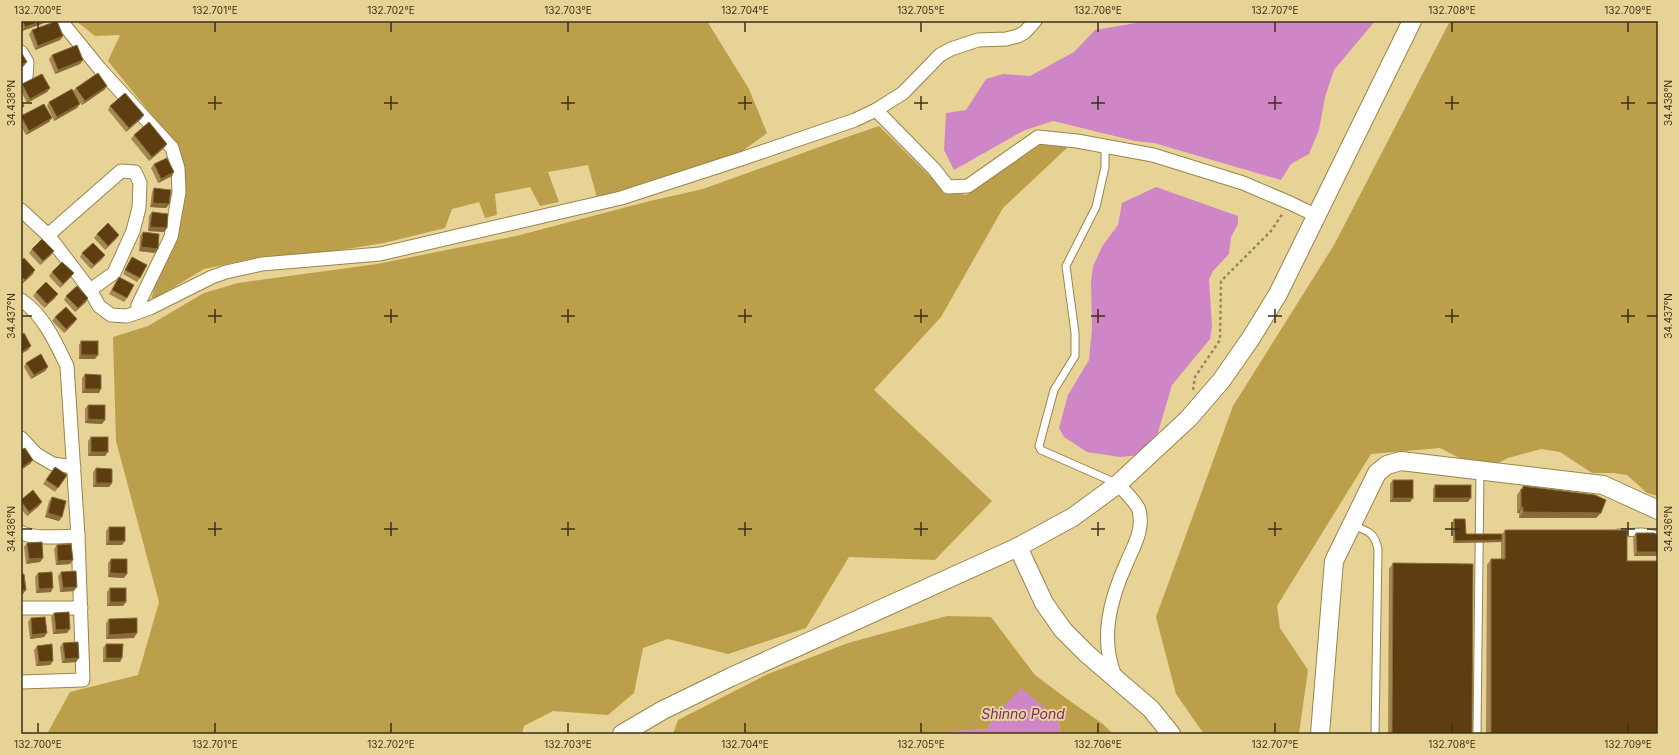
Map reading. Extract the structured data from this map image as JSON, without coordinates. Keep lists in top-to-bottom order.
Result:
{
  "water": ["Shinno Pond"],
  "coordinates": [
    "132.700°E",
    "132.701°E",
    "132.702°E",
    "132.703°E",
    "132.704°E",
    "132.705°E",
    "132.706°E",
    "132.707°E",
    "132.708°E",
    "132.709°E",
    "34.438°N",
    "34.437°N",
    "34.436°N"
  ]
}
